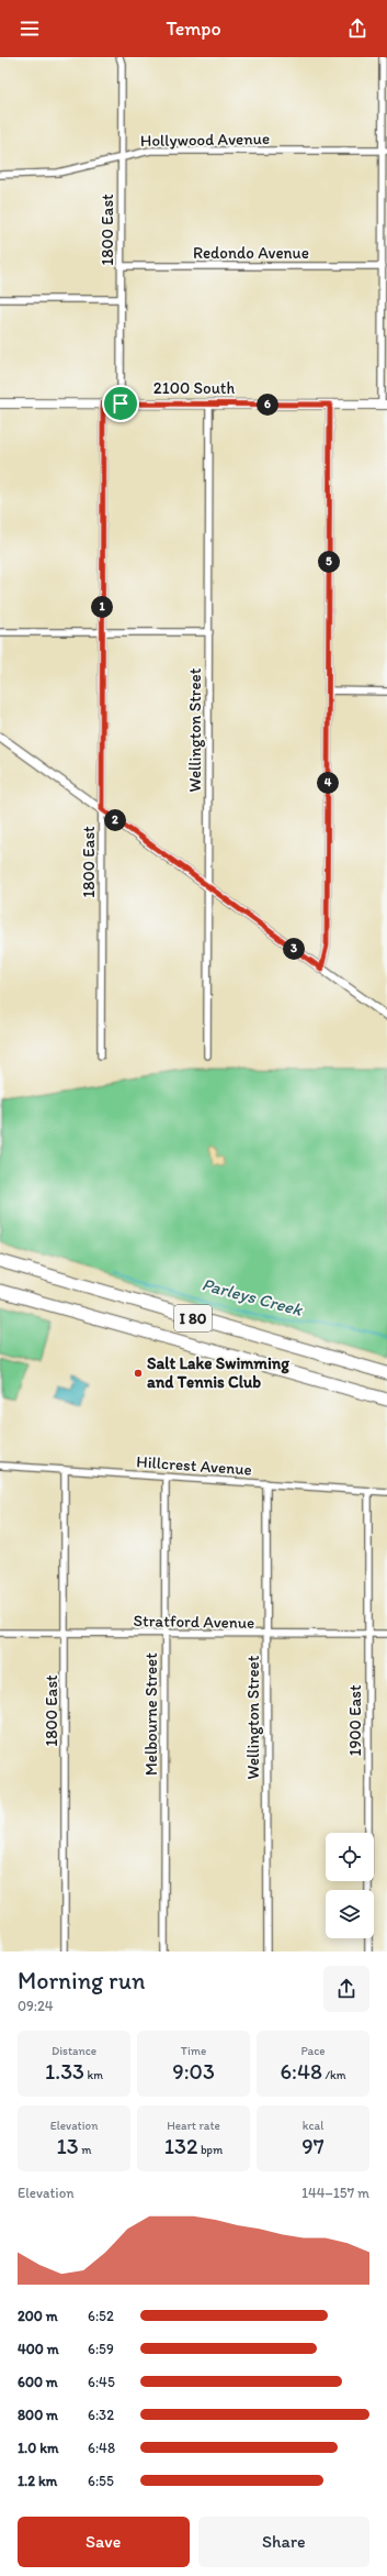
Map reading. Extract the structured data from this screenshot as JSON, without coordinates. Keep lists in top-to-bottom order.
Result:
{
  "streets": {
    "highway": ["I 80"],
    "main road": ["2100 South"],
    "street": [
      "Hollywood Avenue",
      "1800 East",
      "Redondo Avenue",
      "Wellington Street",
      "Hillcrest Avenue",
      "Stratford Avenue",
      "Melbourne Street",
      "1900 East"
    ]
  },
  "crossings": [
    ["Hollywood Avenue", "1800 East"],
    ["1800 East", "Redondo Avenue"],
    ["1800 East", "2100 South"],
    ["1800 East", "Hillcrest Avenue"],
    ["1800 East", "Stratford Avenue"],
    ["2100 South", "Wellington Street"],
    ["Wellington Street", "Hillcrest Avenue"],
    ["Wellington Street", "Stratford Avenue"],
    ["Hillcrest Avenue", "Melbourne Street"],
    ["Hillcrest Avenue", "1900 East"],
    ["Stratford Avenue", "Melbourne Street"],
    ["Stratford Avenue", "1900 East"]
  ],
  "water": ["Parleys Creek"],
  "places": ["Salt Lake Swimming and Tennis Club"],
  "page": {
    "header": "Tempo",
    "pins": [
      "6",
      "5",
      "1",
      "4",
      "2",
      "3"
    ],
    "heading": ["Morning run", "09:24"],
    "stats": [
      ["Distance", "1.33 km"],
      ["Time", "9:03"],
      ["Pace", "6:48 /km"],
      ["Elevation", "13 m"],
      ["Heart rate", "132 bpm"],
      ["kcal", "97"]
    ],
    "chart": ["Elevation", "144–157 m"],
    "list": [
      {
        "name": "200 m",
        "note": "6:52"
      },
      {
        "name": "400 m",
        "note": "6:59"
      },
      {
        "name": "600 m",
        "note": "6:45"
      },
      {
        "name": "800 m",
        "note": "6:32"
      },
      {
        "name": "1.0 km",
        "note": "6:48"
      },
      {
        "name": "1.2 km",
        "note": "6:55"
      }
    ],
    "buttons": ["Save", "Share"]
  }
}
